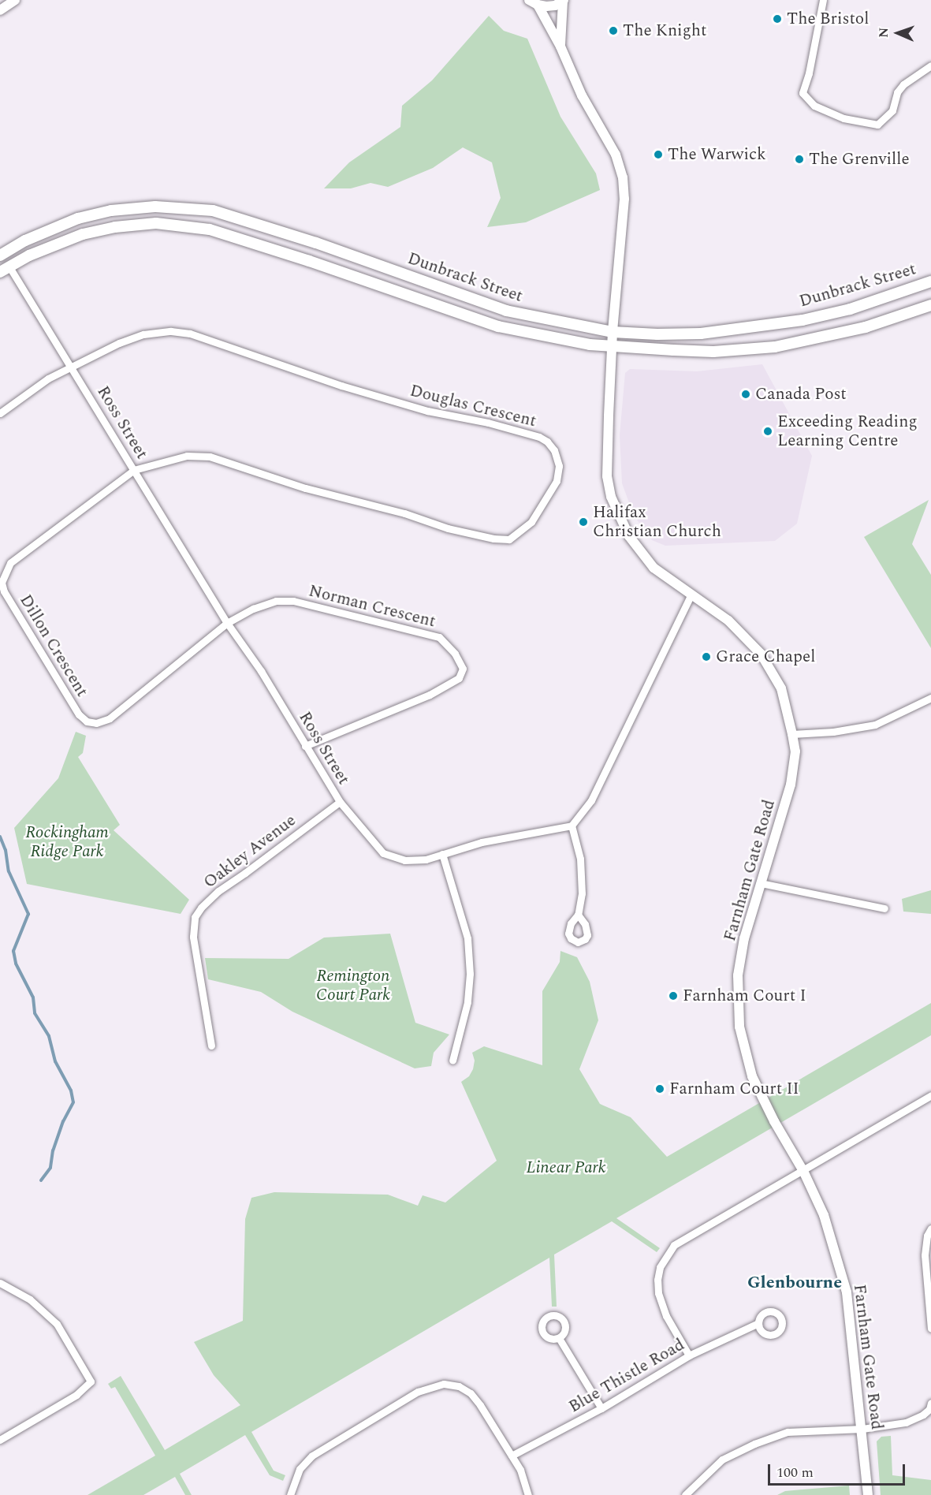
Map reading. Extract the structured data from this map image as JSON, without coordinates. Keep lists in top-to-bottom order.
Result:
{
  "streets": {
    "main road": ["Dunbrack Street"],
    "street": [
      "Douglas Crescent",
      "Ross Street",
      "Norman Crescent",
      "Dillon Crescent",
      "Oakley Avenue",
      "Farnham Gate Road",
      "Blue Thistle Road"
    ]
  },
  "crossings": [
    ["Dunbrack Street", "Ross Street"],
    ["Dunbrack Street", "Farnham Gate Road"],
    ["Douglas Crescent", "Ross Street"],
    ["Douglas Crescent", "Dillon Crescent"],
    ["Ross Street", "Norman Crescent"],
    ["Ross Street", "Dillon Crescent"],
    ["Ross Street", "Oakley Avenue"],
    ["Norman Crescent", "Dillon Crescent"]
  ],
  "districts": ["Glenbourne"],
  "parks": ["Rockingham Ridge Park", "Remington Court Park", "Linear Park"],
  "places": [
    "The Bristol",
    "The Knight",
    "The Warwick",
    "The Grenville",
    "Canada Post",
    "Exceeding Reading Learning Centre",
    "Halifax Christian Church",
    "Grace Chapel",
    "Farnham Court I",
    "Farnham Court II"
  ],
  "scale_bar": "100 m",
  "north": "left"
}
